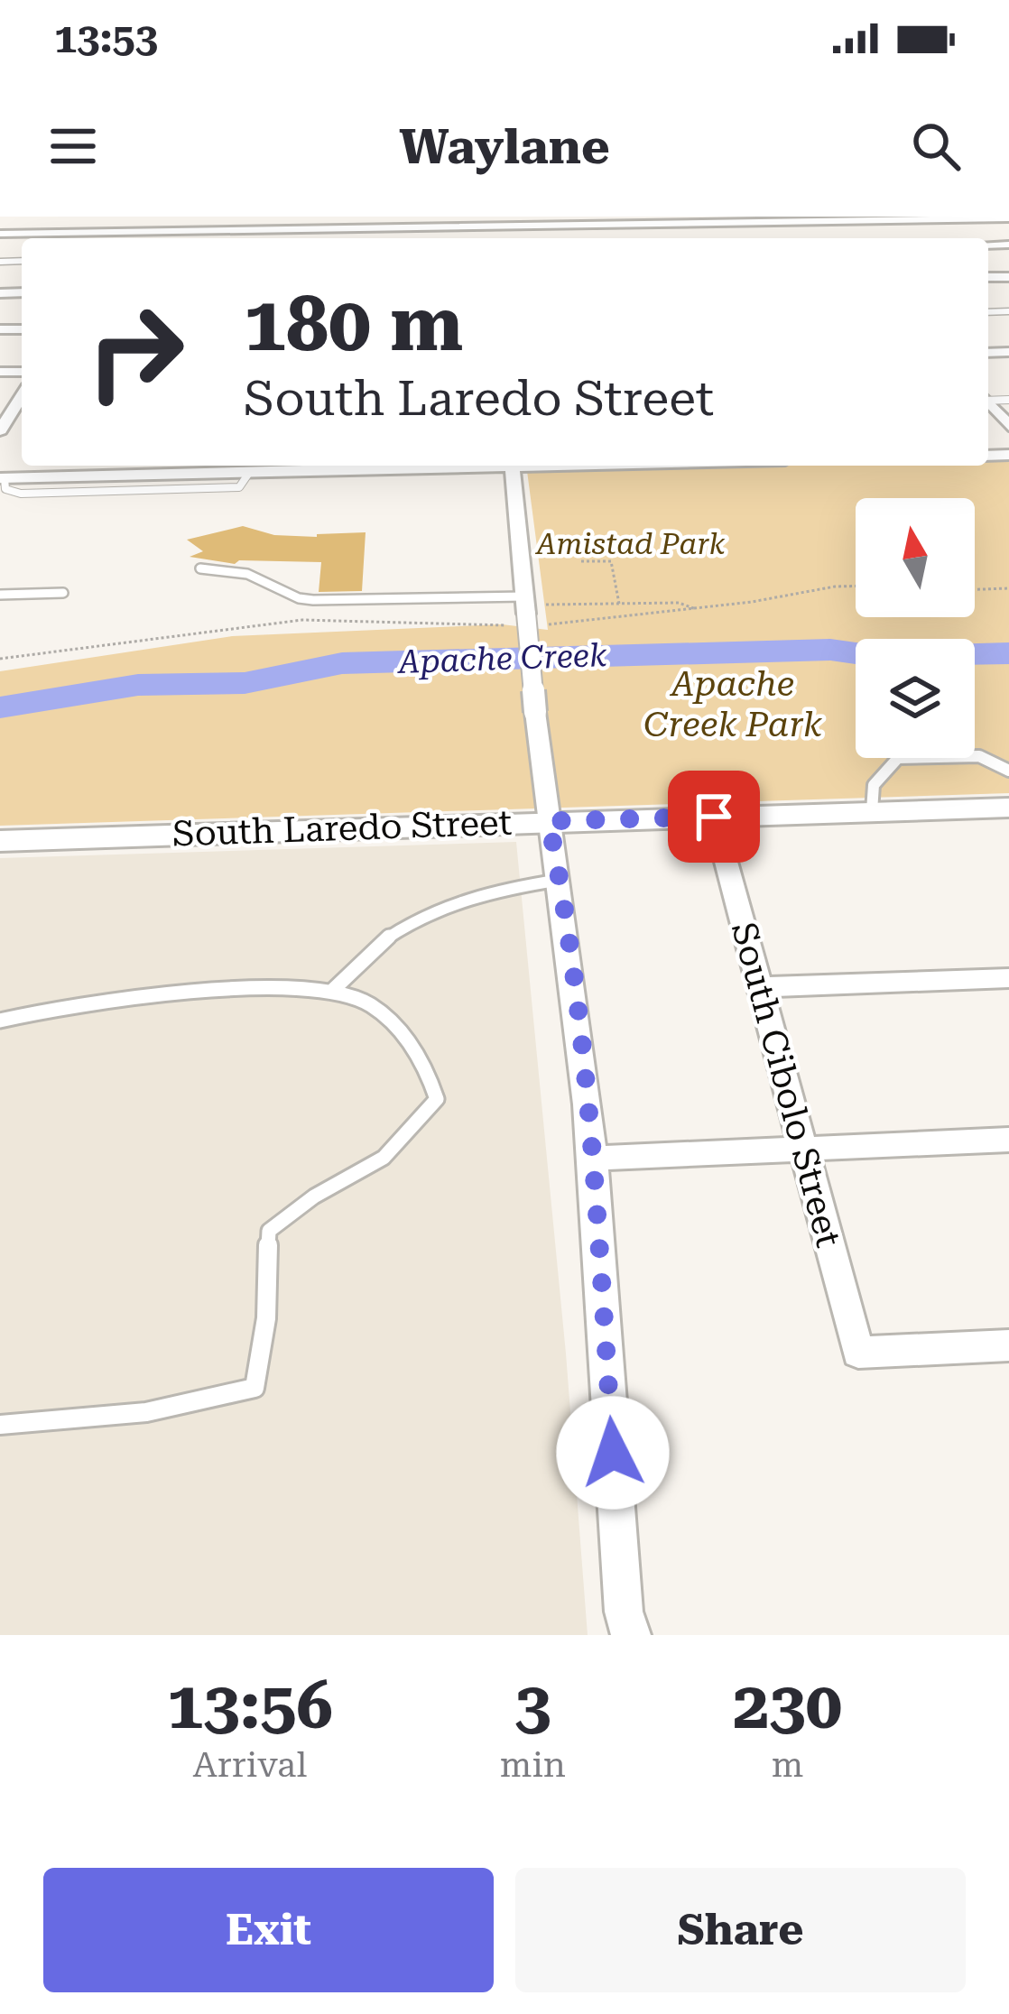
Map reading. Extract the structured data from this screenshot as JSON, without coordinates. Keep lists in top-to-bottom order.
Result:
{
  "streets": {
    "main road": ["South Laredo Street"],
    "street": ["South Cibolo Street"]
  },
  "crossings": [
    ["South Laredo Street", "South Cibolo Street"]
  ],
  "water": ["Apache Creek"],
  "parks": ["Amistad Park", "Apache Creek Park"],
  "north": "top",
  "page": {
    "status": "13:53",
    "header": "Waylane",
    "turn": ["180 m", "South Laredo Street"],
    "eta": [
      "13:56",
      "Arrival",
      "3",
      "min",
      "230",
      "m"
    ],
    "buttons": ["Exit", "Share"]
  }
}
